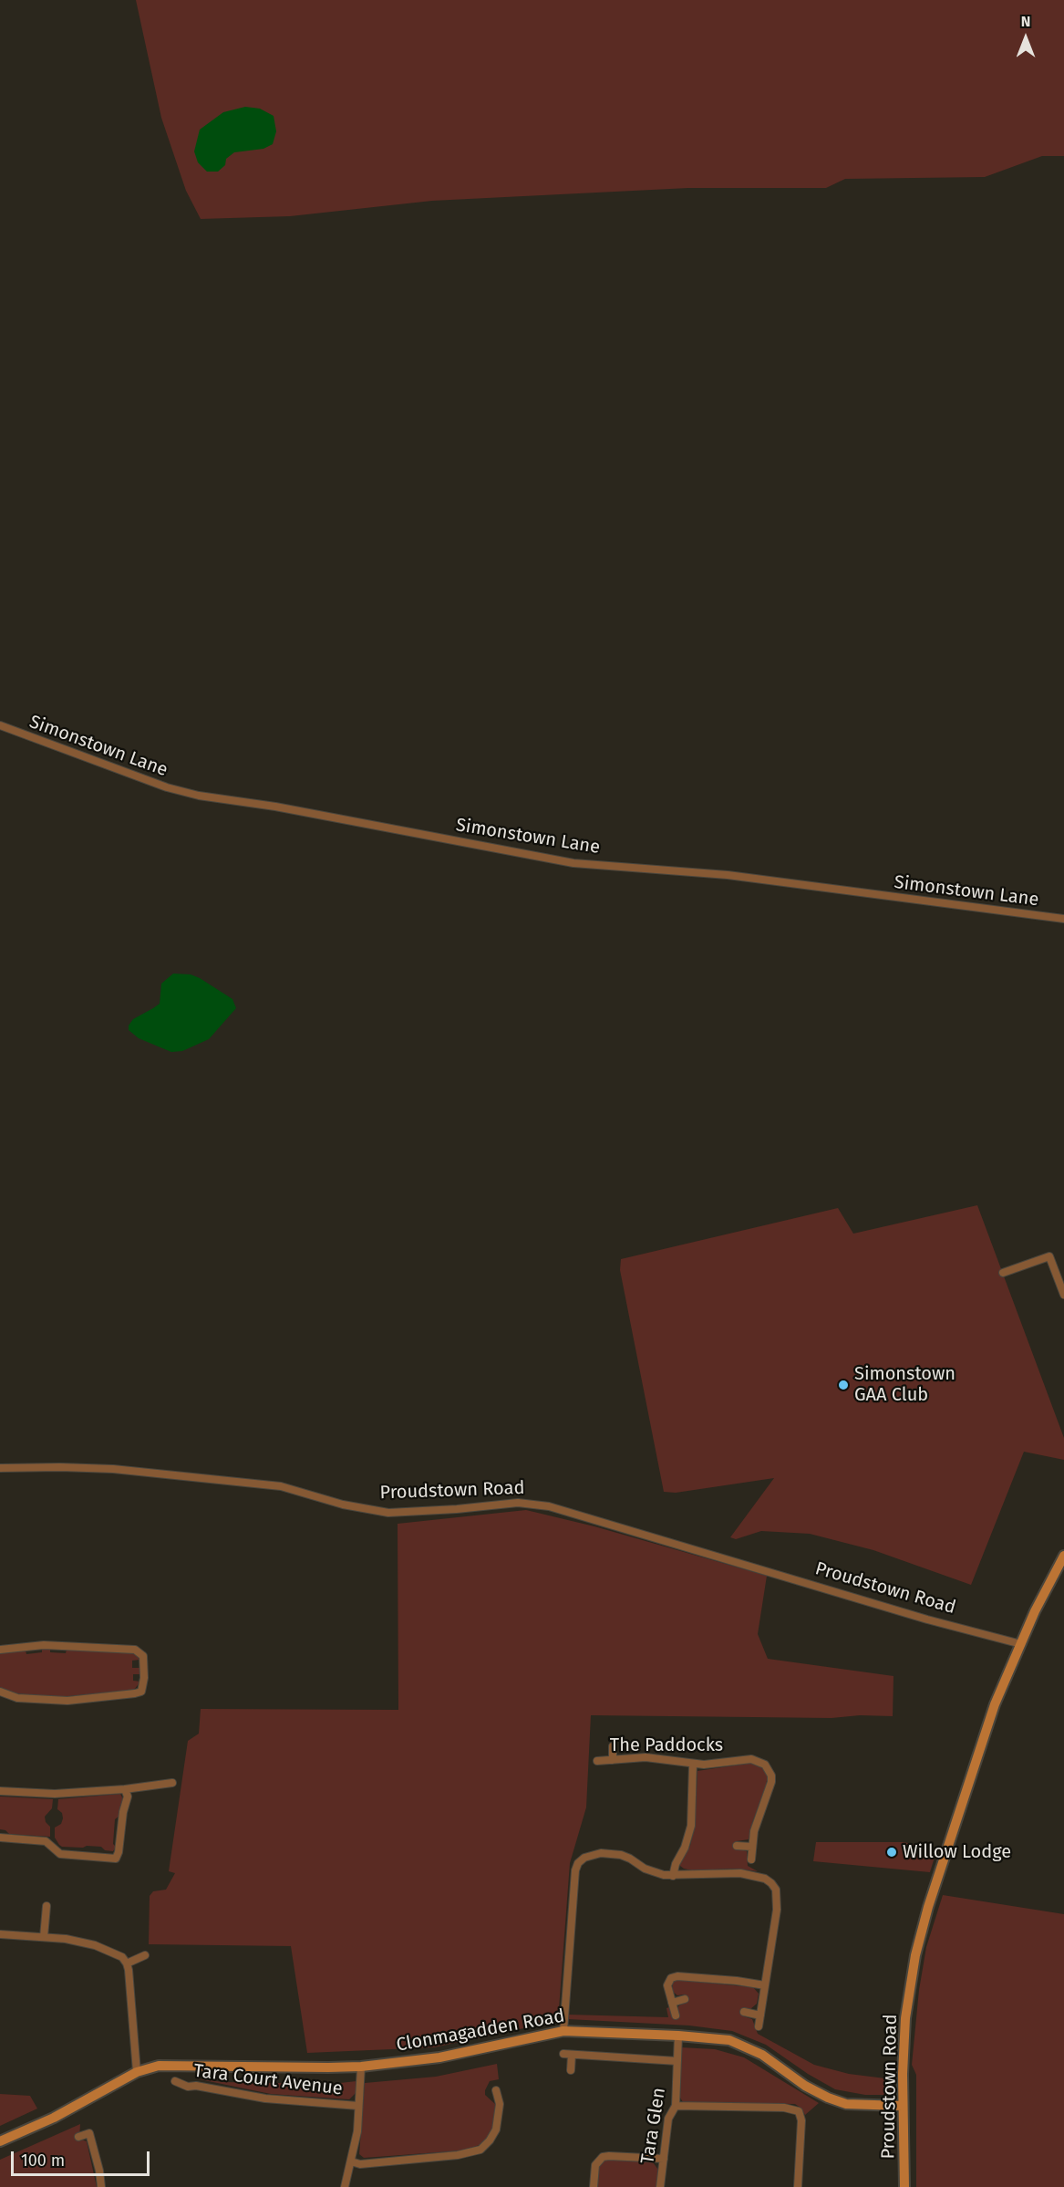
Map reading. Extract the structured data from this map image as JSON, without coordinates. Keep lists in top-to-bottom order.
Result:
{
  "streets": {
    "street": [
      "Simonstown Lane",
      "Proudstown Road",
      "The Paddocks",
      "Clonmagadden Road",
      "Tara Court Avenue",
      "Tara Glen"
    ]
  },
  "crossings": [
    ["Proudstown Road", "Clonmagadden Road"],
    ["Clonmagadden Road", "Tara Glen"]
  ],
  "places": ["Simonstown GAA Club", "Willow Lodge"],
  "scale_bar": "100 m",
  "north": "top"
}
